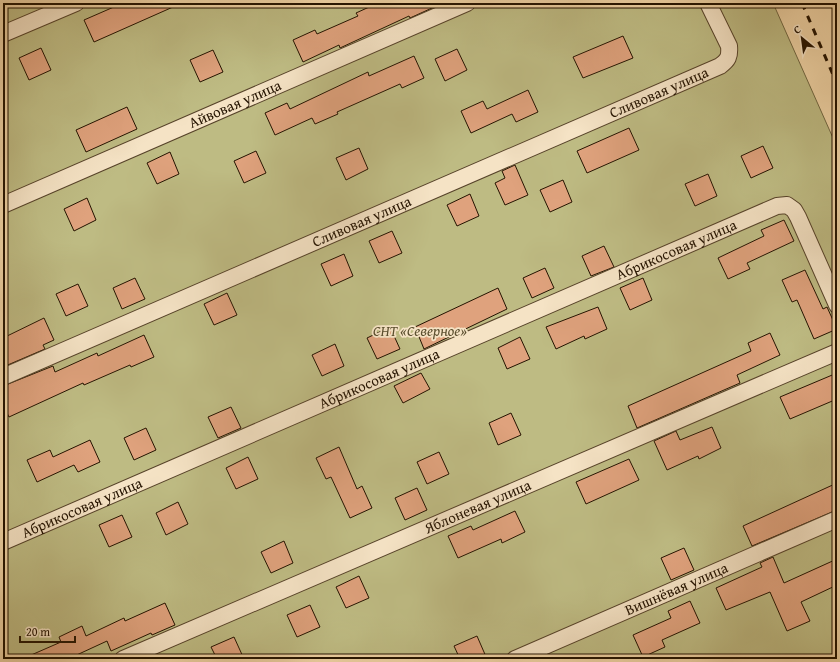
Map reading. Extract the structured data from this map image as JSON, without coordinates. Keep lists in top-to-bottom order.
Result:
{
  "streets": {
    "street": [
      "Сливовая улица",
      "Айвовая улица",
      "Абрикосовая улица",
      "Яблоневая улица",
      "Вишнёвая улица"
    ]
  },
  "parks": ["СНТ «Северное»"],
  "scale_bar": "20 m",
  "north": "top left"
}
